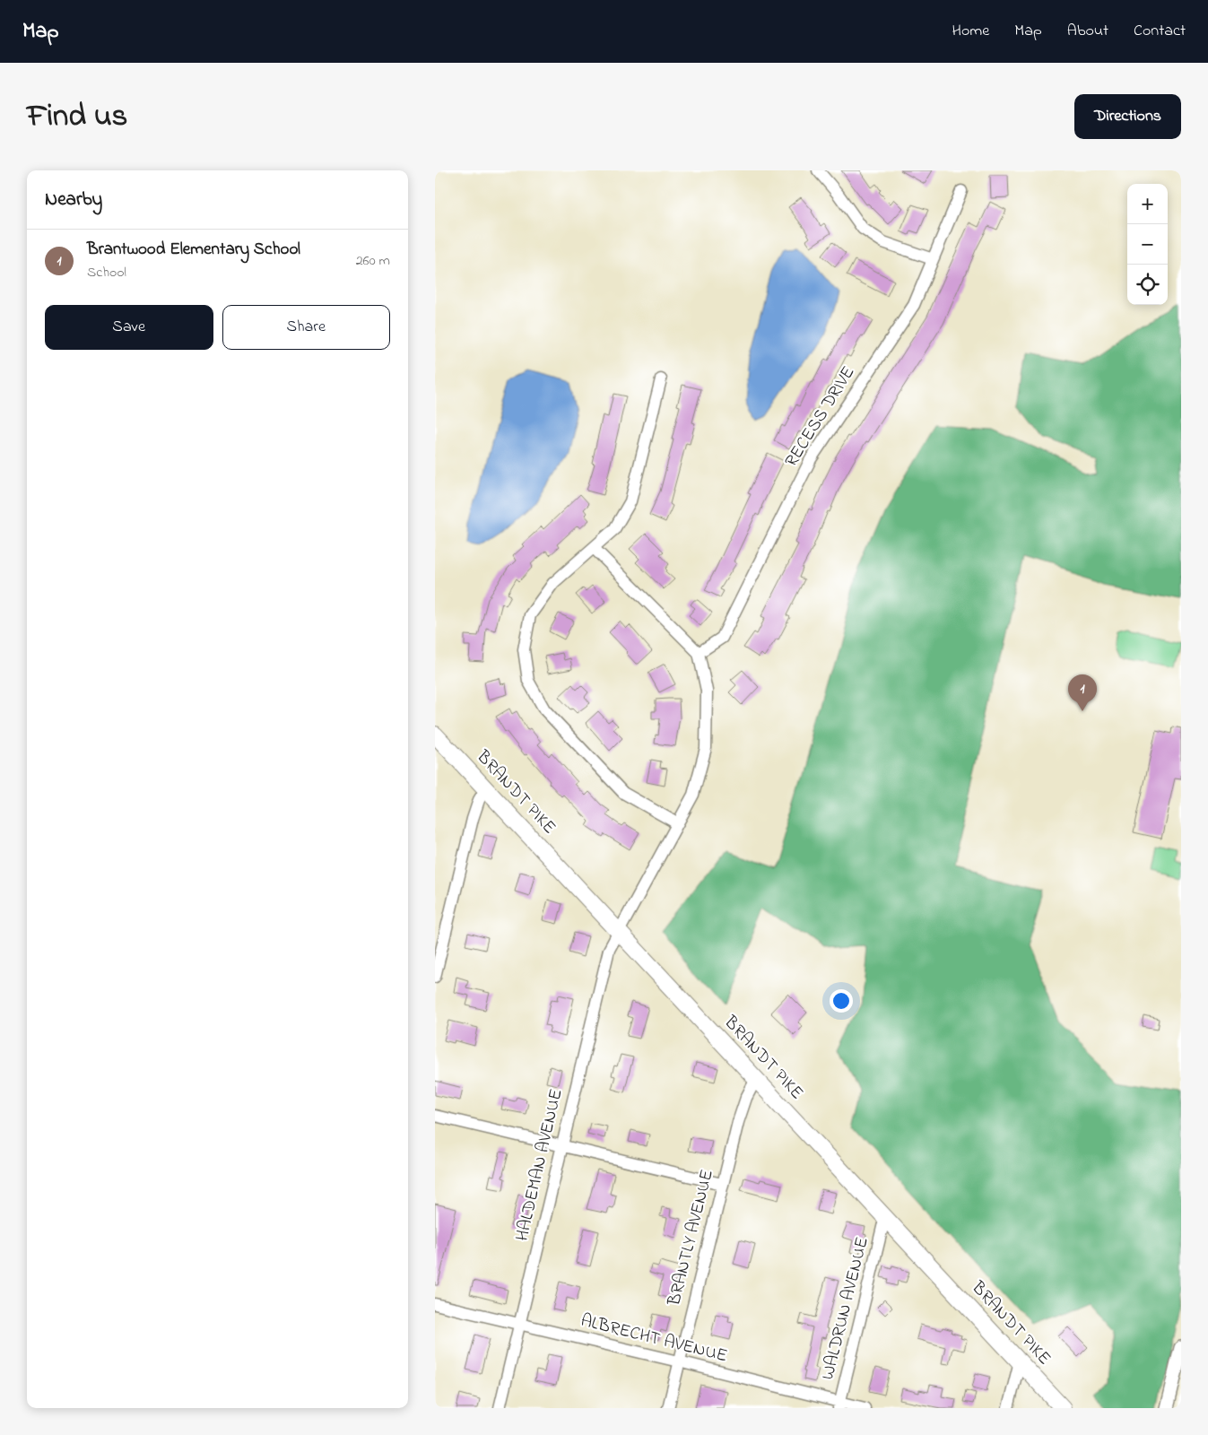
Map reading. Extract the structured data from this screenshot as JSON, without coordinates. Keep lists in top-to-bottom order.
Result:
{
  "streets": {
    "main road": ["BRANDT PIKE"],
    "street": [
      "RECESS DRIVE",
      "HALDEMAN AVENUE",
      "BRANTLY AVENUE",
      "WALDRUN AVENUE",
      "ALBRECHT AVENUE"
    ]
  },
  "crossings": [
    ["RECESS DRIVE", "HALDEMAN AVENUE"],
    ["BRANDT PIKE", "HALDEMAN AVENUE"],
    ["BRANDT PIKE", "BRANTLY AVENUE"],
    ["BRANDT PIKE", "WALDRUN AVENUE"],
    ["HALDEMAN AVENUE", "ALBRECHT AVENUE"],
    ["BRANTLY AVENUE", "ALBRECHT AVENUE"],
    ["WALDRUN AVENUE", "ALBRECHT AVENUE"]
  ],
  "page": {
    "header": "Map",
    "nav": [
      "Home",
      "Map",
      "About",
      "Contact"
    ],
    "title": "Find us",
    "buttons": [
      "Directions",
      ["Save", "Share"]
    ],
    "heading": "Nearby",
    "map_buttons": ["+", "−"],
    "list": [
      {
        "mark": "1",
        "name": "Brantwood Elementary School",
        "note": "School",
        "value": "260 m"
      }
    ],
    "pins": "1"
  }
}
